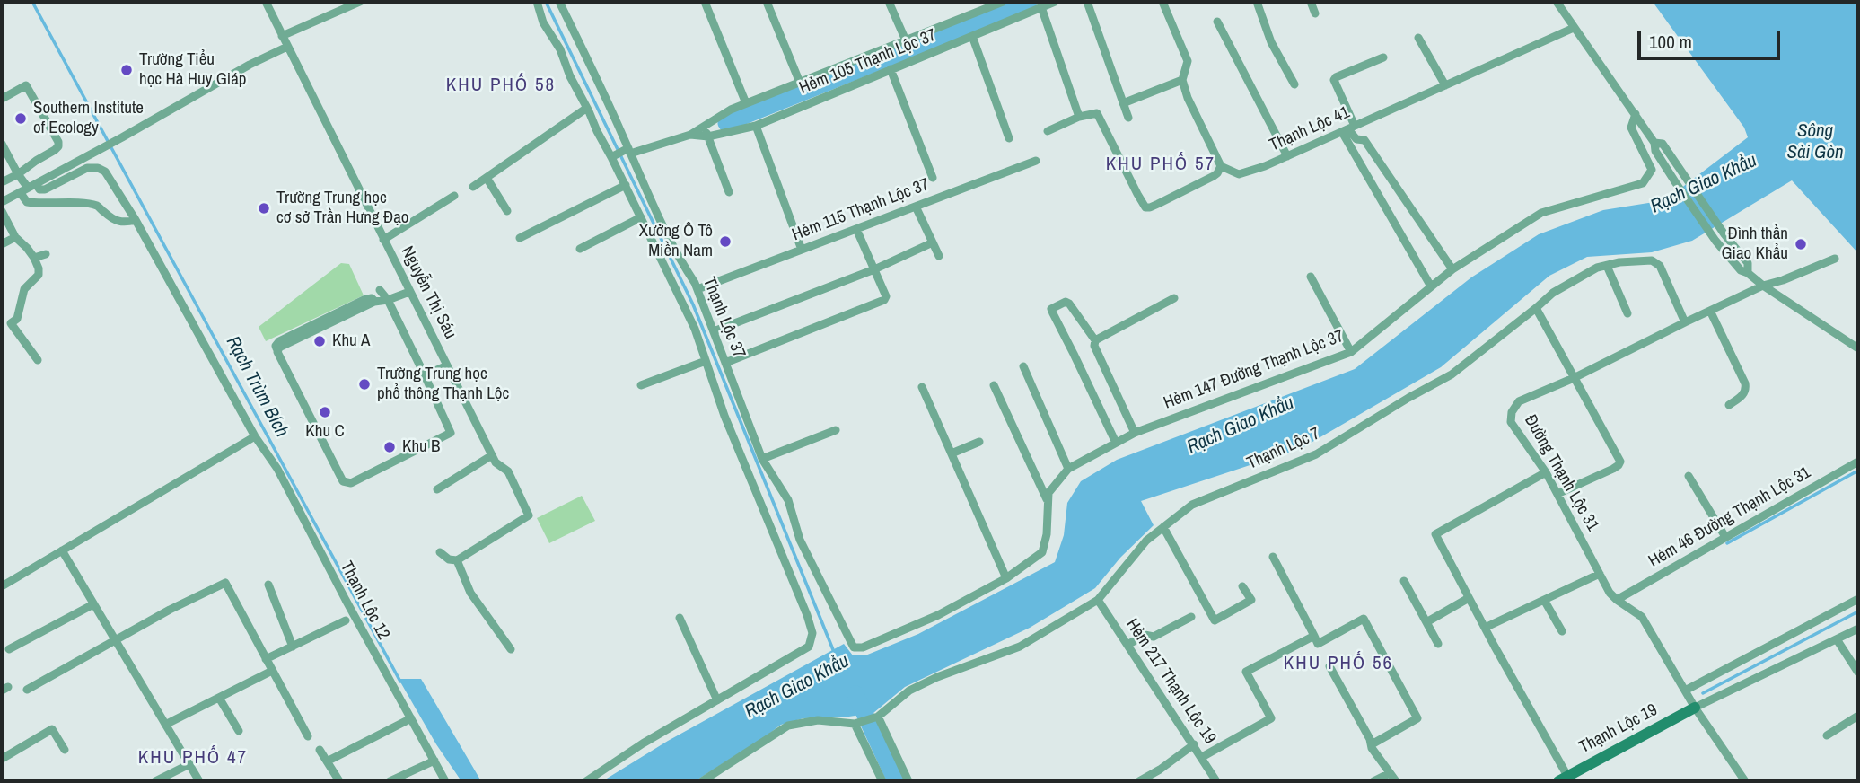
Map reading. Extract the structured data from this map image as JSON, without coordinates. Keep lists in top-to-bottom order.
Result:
{
  "streets": {
    "street": [
      "Hẻm 105 Thạnh Lộc 37",
      "Thạnh Lộc 41",
      "Hẻm 115 Thạnh Lộc 37",
      "Nguyễn Thị Sáu",
      "Thạnh Lộc 37",
      "Hẻm 147 Đường Thạnh Lộc 37",
      "Thạnh Lộc 7",
      "Đường Thạnh Lộc 31",
      "Hẻm 46 Đường Thạnh Lộc 31",
      "Thạnh Lộc 12",
      "Hẻm 217 Thạnh Lộc 19",
      "Thạnh Lộc 19"
    ]
  },
  "crossings": [
    ["Hẻm 115 Thạnh Lộc 37", "Thạnh Lộc 37"],
    ["Thạnh Lộc 7", "Đường Thạnh Lộc 31"],
    ["Thạnh Lộc 7", "Hẻm 217 Thạnh Lộc 19"],
    ["Đường Thạnh Lộc 31", "Hẻm 46 Đường Thạnh Lộc 31"],
    ["Đường Thạnh Lộc 31", "Thạnh Lộc 19"]
  ],
  "districts": [
    "KHU PHỐ 58",
    "KHU PHỐ 57",
    "KHU PHỐ 56",
    "KHU PHỐ 47"
  ],
  "water": ["Sông Sài Gòn", "Rạch Giao Khẩu", "Rạch Trùm Bích"],
  "places": [
    "Trường Tiểu học Hà Huy Giáp",
    "Southern Institute of Ecology",
    "Trường Trung học cơ sở Trần Hưng Đạo",
    "Xưởng Ô Tô Miền Nam",
    "Đình thần Giao Khẩu",
    "Khu A",
    "Trường Trung học phổ thông Thạnh Lộc",
    "Khu C",
    "Khu B"
  ],
  "scale_bar": "100 m"
}
